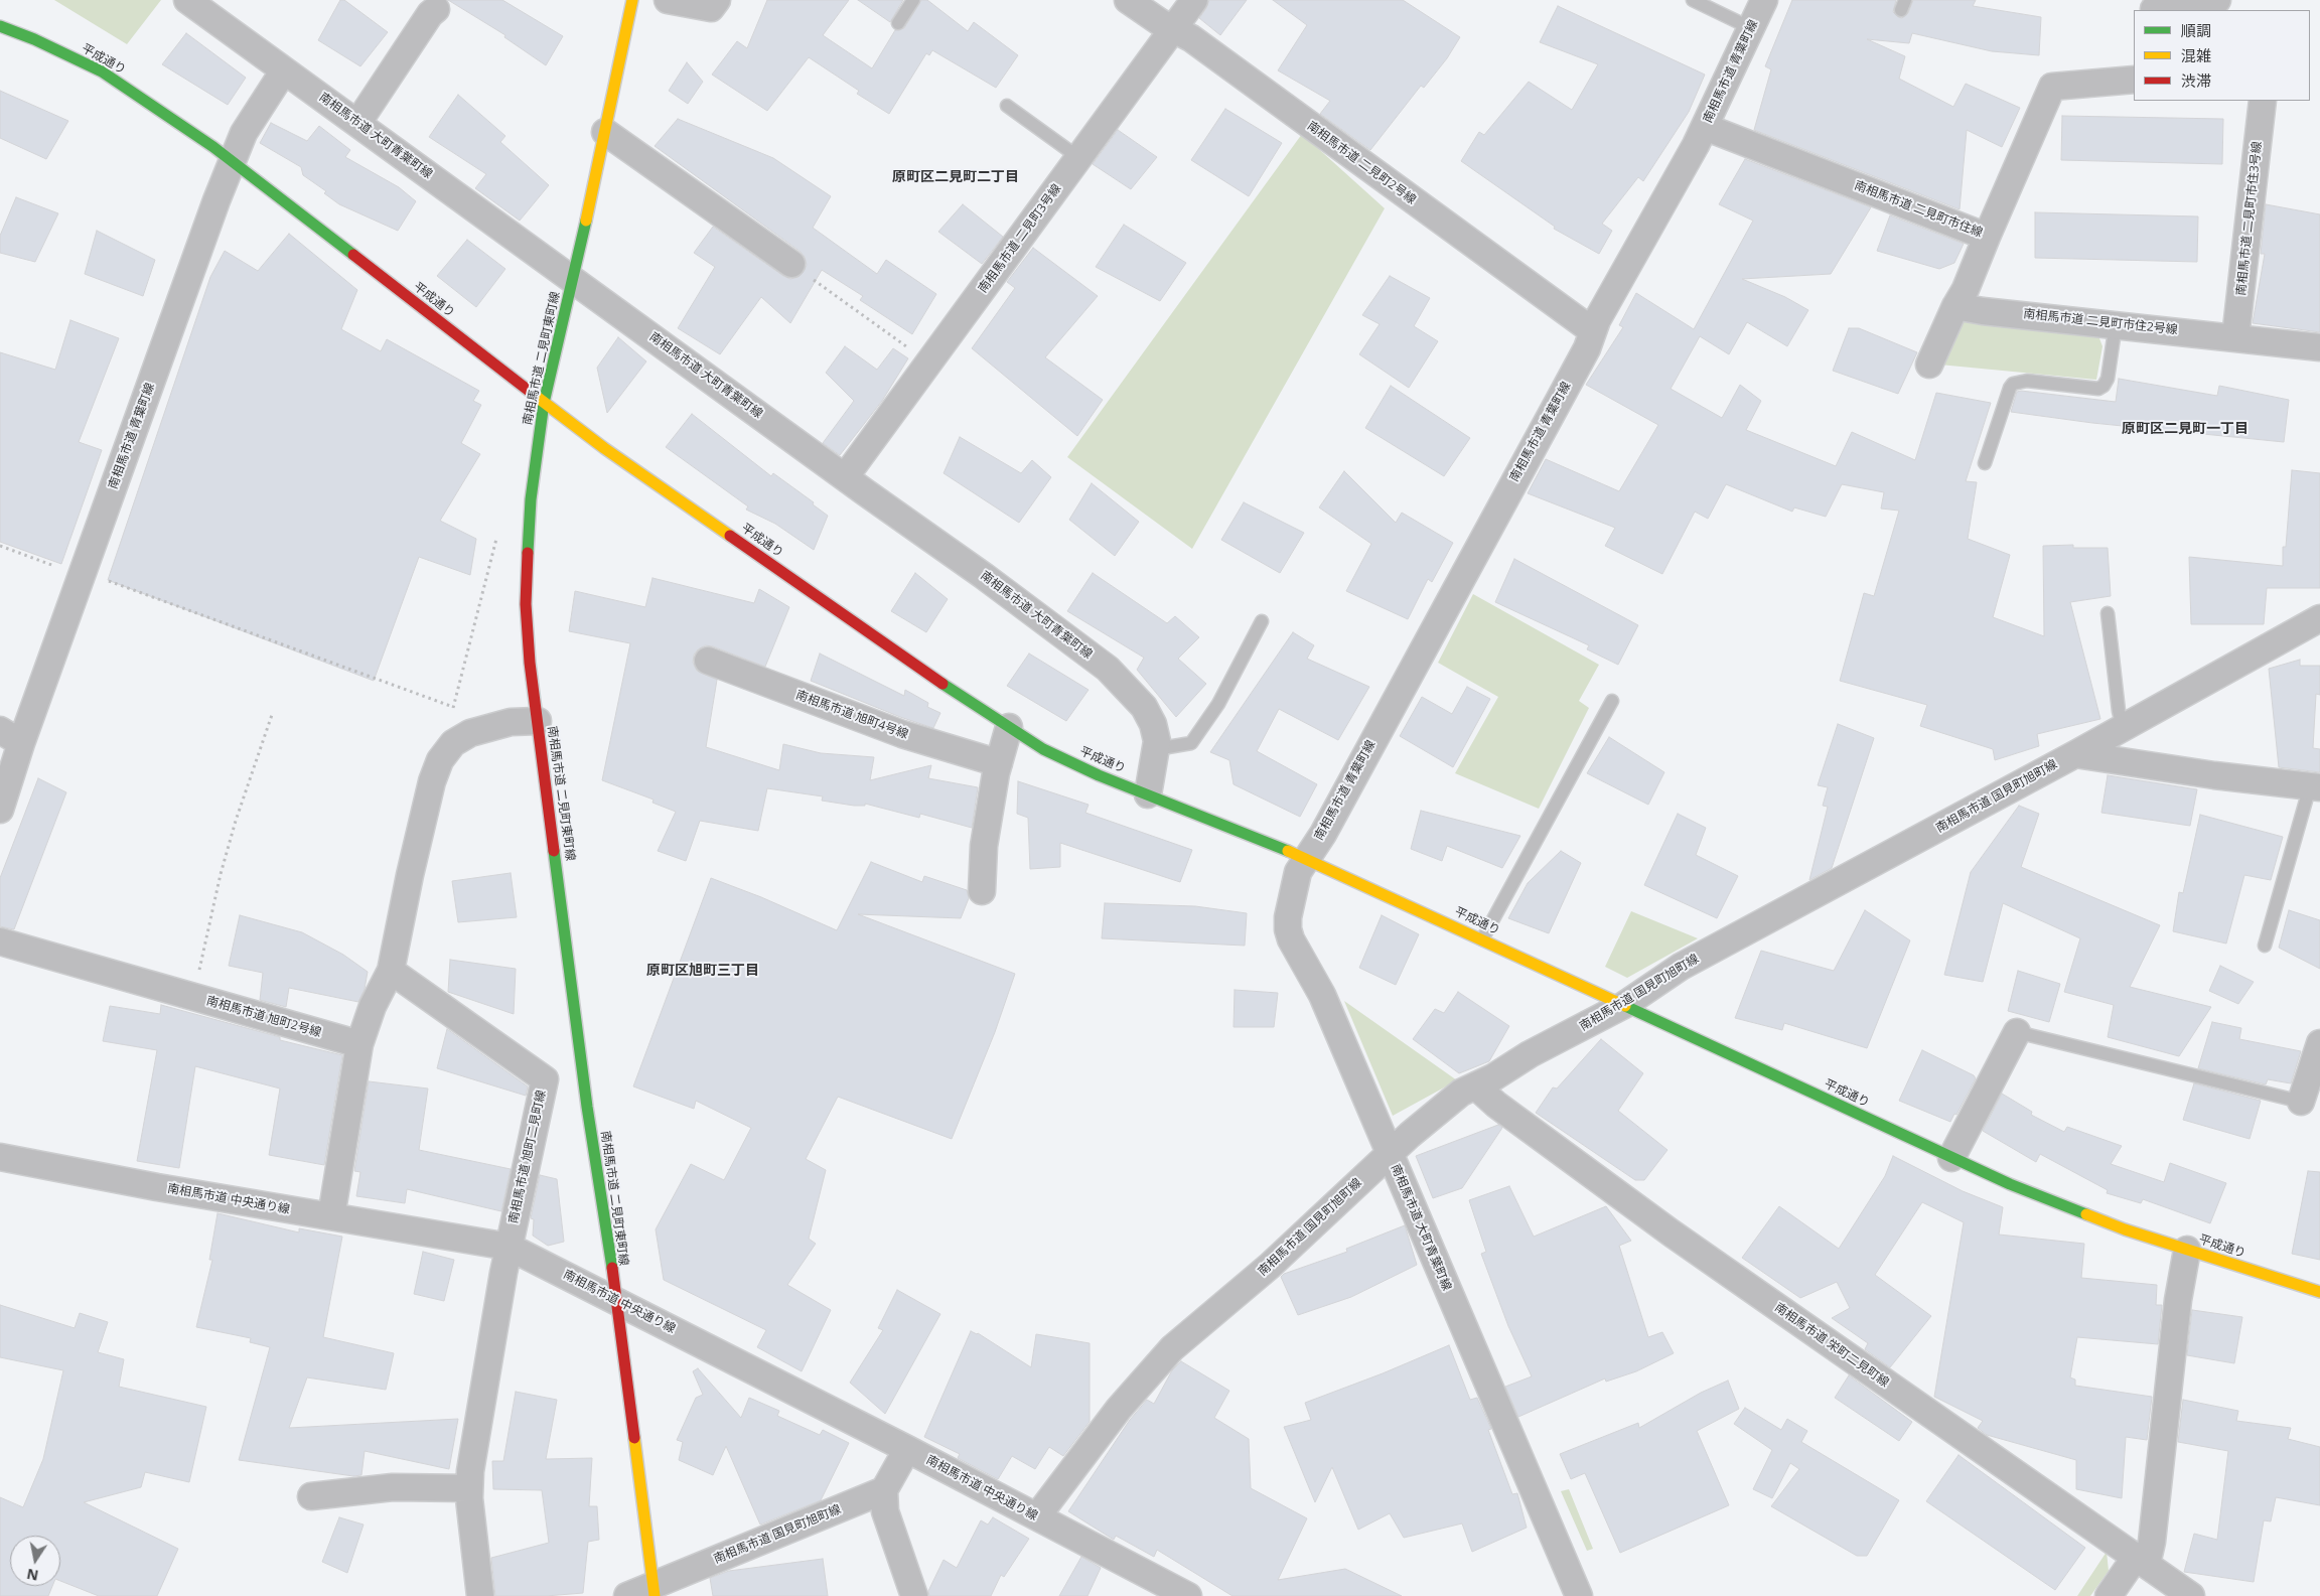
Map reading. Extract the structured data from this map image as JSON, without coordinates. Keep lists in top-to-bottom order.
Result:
{
  "streets": {
    "street": [
      "平成通り",
      "南相馬市道 青葉町線",
      "南相馬市道 大町青葉町線",
      "南相馬市道 二見町2号線",
      "南相馬市道 二見町市住線",
      "南相馬市道 二見町市住3号線",
      "南相馬市道 二見町3号線",
      "南相馬市道 二見町市住2号線",
      "南相馬市道 二見町東町線",
      "南相馬市道 旭町4号線",
      "南相馬市道 国見町旭町線",
      "南相馬市道 旭町2号線",
      "南相馬市道 旭町二見町線",
      "南相馬市道 中央通り線",
      "南相馬市道 栄町二見町線"
    ]
  },
  "crossings": [
    ["平成通り", "南相馬市道 青葉町線"],
    ["平成通り", "南相馬市道 大町青葉町線"],
    ["平成通り", "南相馬市道 二見町東町線"],
    ["平成通り", "南相馬市道 国見町旭町線"],
    ["南相馬市道 青葉町線", "南相馬市道 大町青葉町線"],
    ["南相馬市道 青葉町線", "南相馬市道 二見町2号線"],
    ["南相馬市道 青葉町線", "南相馬市道 二見町市住線"],
    ["南相馬市道 大町青葉町線", "南相馬市道 二見町3号線"],
    ["南相馬市道 大町青葉町線", "南相馬市道 二見町東町線"],
    ["南相馬市道 大町青葉町線", "南相馬市道 国見町旭町線"],
    ["南相馬市道 二見町2号線", "南相馬市道 二見町3号線"],
    ["南相馬市道 二見町市住3号線", "南相馬市道 二見町市住2号線"],
    ["南相馬市道 二見町東町線", "南相馬市道 国見町旭町線"],
    ["南相馬市道 二見町東町線", "南相馬市道 中央通り線"],
    ["南相馬市道 国見町旭町線", "南相馬市道 中央通り線"],
    ["南相馬市道 国見町旭町線", "南相馬市道 栄町二見町線"],
    ["南相馬市道 旭町二見町線", "南相馬市道 中央通り線"]
  ],
  "districts": ["原町区二見町二丁目", "原町区二見町一丁目", "原町区旭町三丁目"],
  "legend": ["順調", "混雑", "渋滞"],
  "north": "bottom"
}
